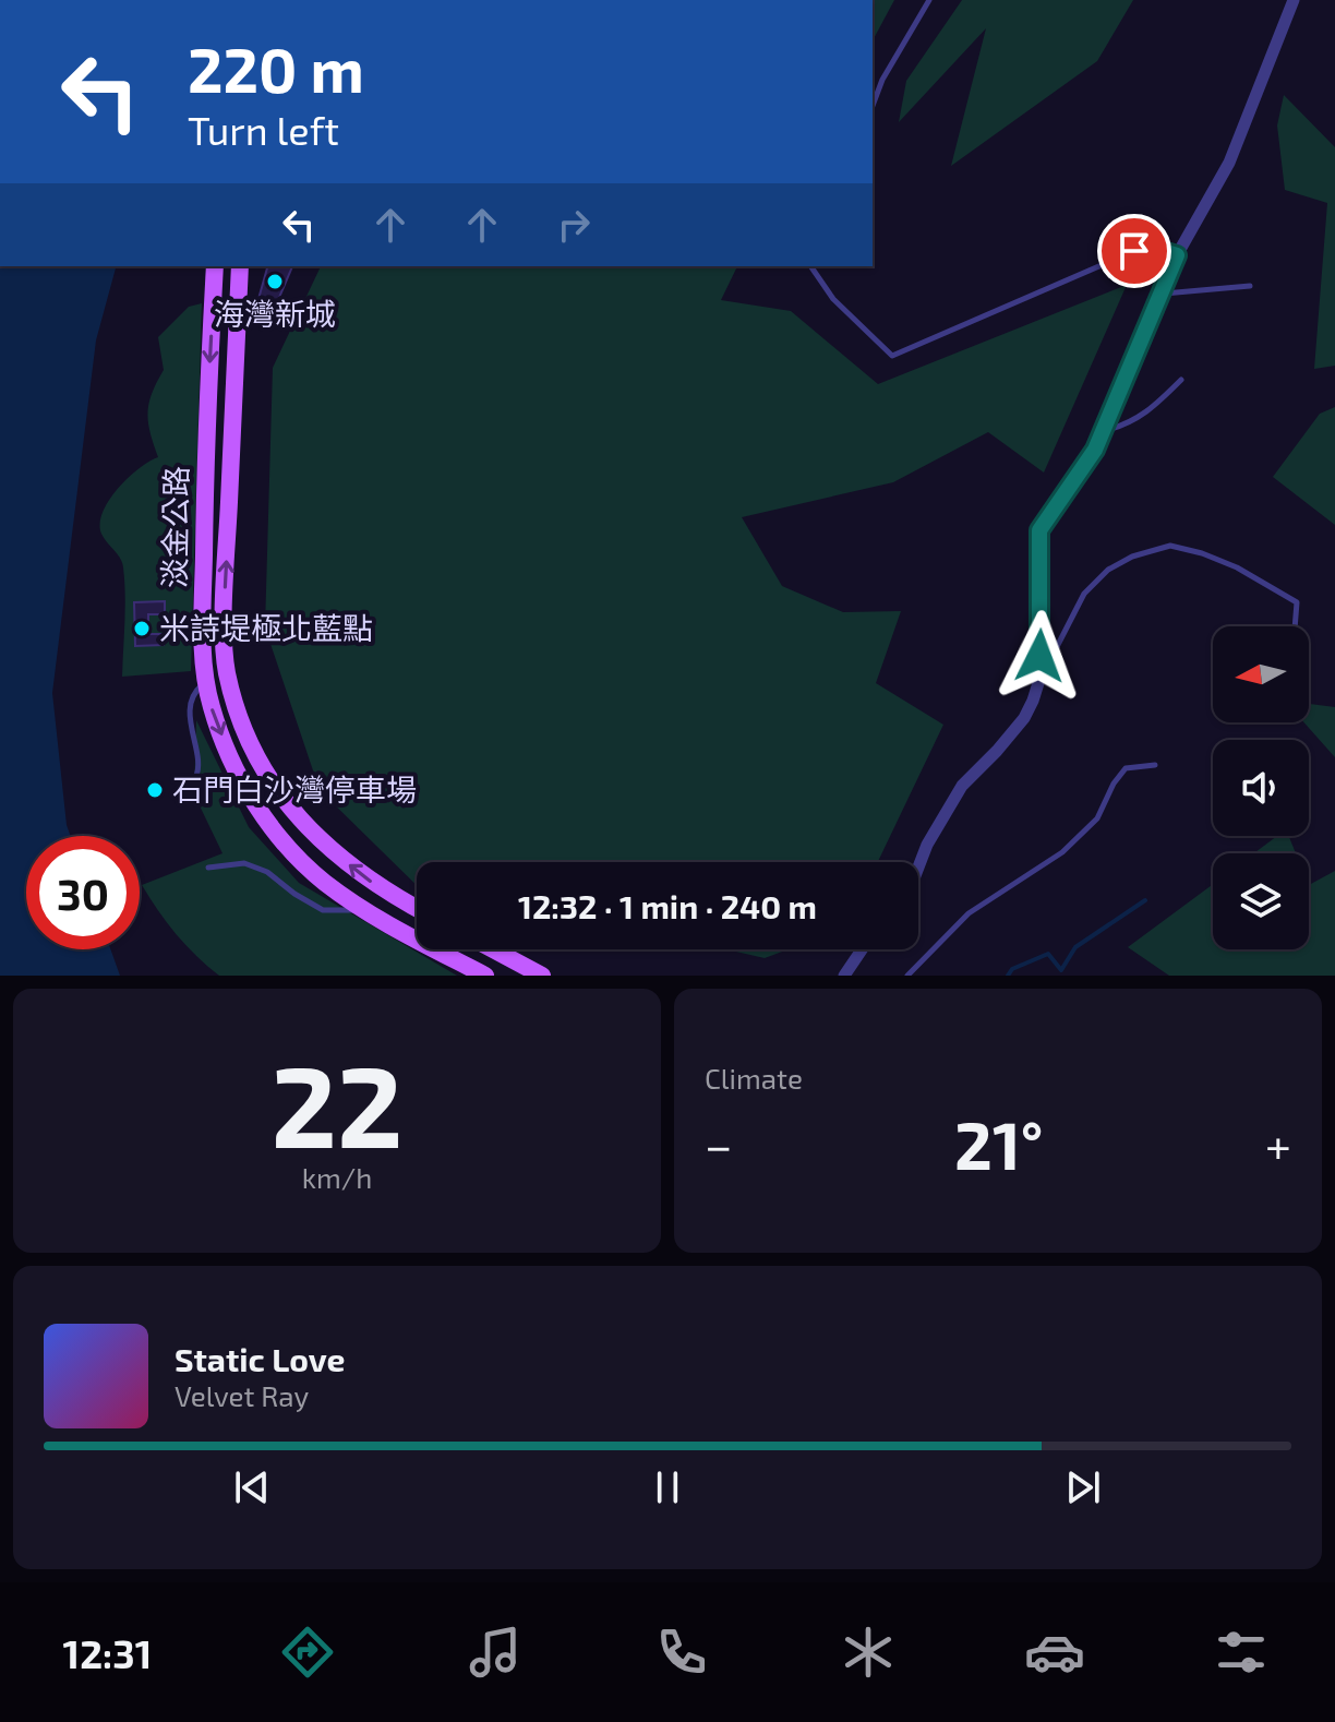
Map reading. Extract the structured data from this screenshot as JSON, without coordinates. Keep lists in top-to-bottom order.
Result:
{
  "streets": {
    "main road": ["淡金公路"]
  },
  "places": ["海灣新城", "米詩堤極北藍點", "石門白沙灣停車場"],
  "north": "left",
  "page": {
    "turn": ["220 m", "Turn left"],
    "limit": "30",
    "trip": "12:32 · 1 min · 240 m",
    "tile": [
      ["22", "km/h"],
      "Climate"
    ],
    "heat": ["−", "21°", "+"],
    "song": ["Static Love", "Velvet Ray"],
    "tabs": "12:31"
  }
}
